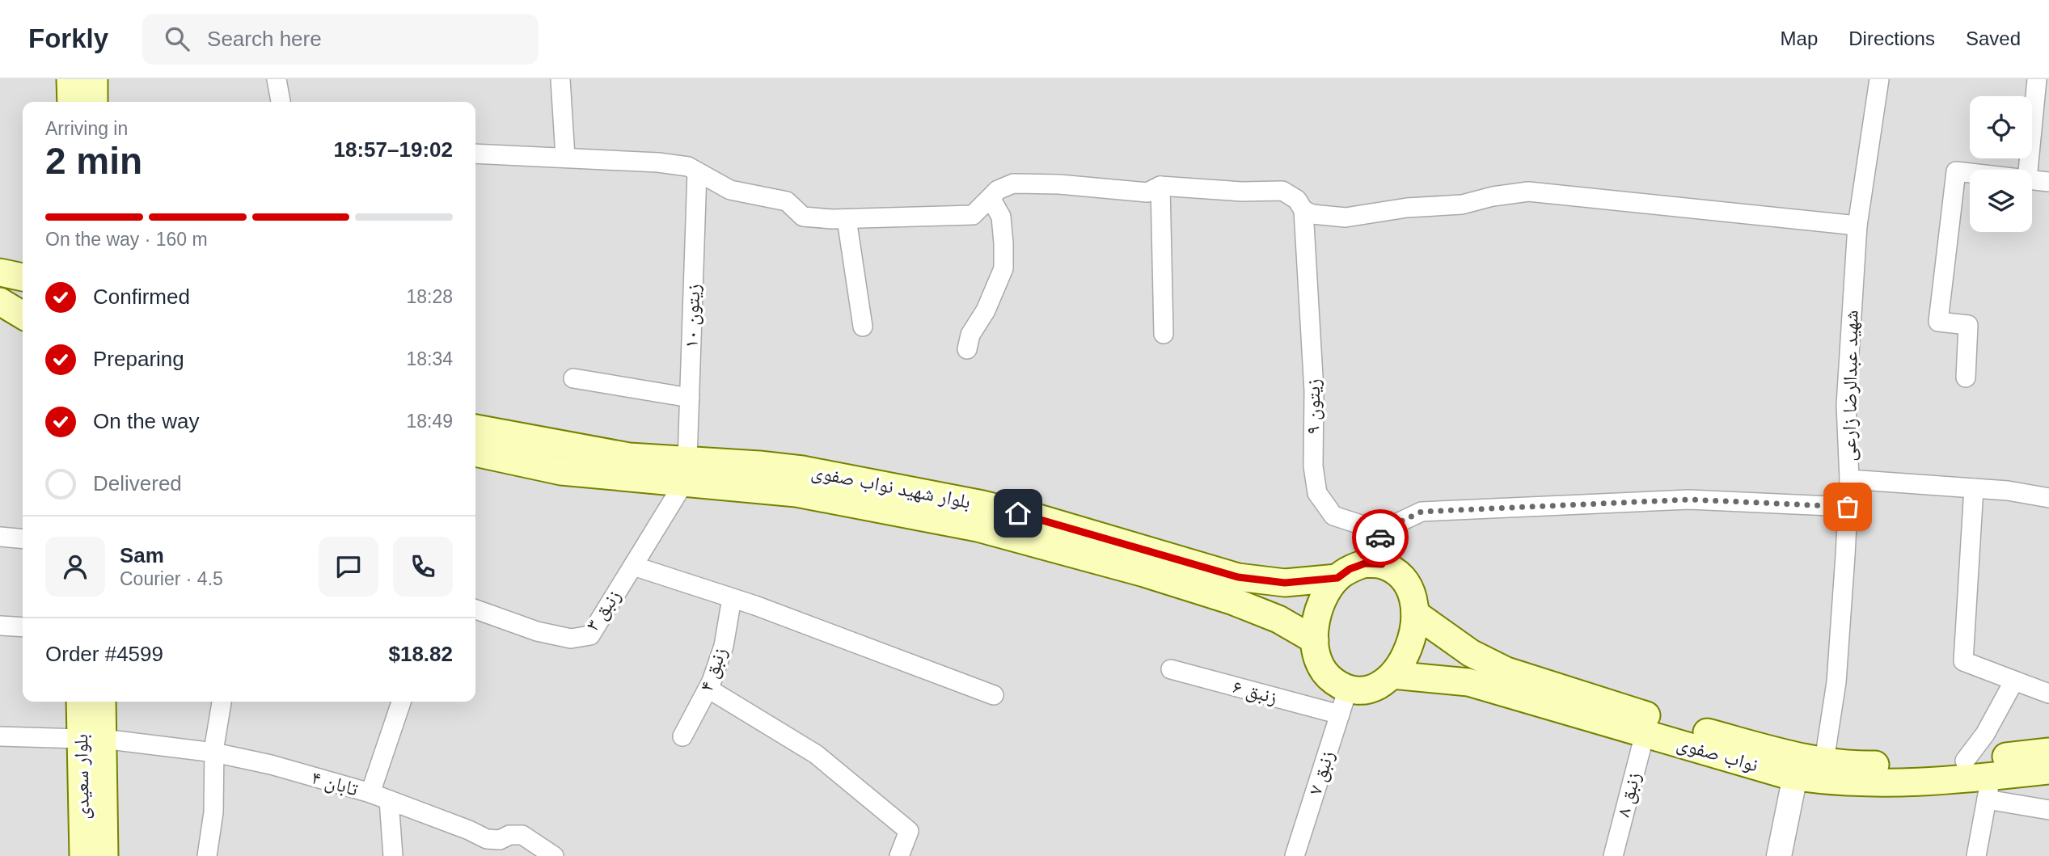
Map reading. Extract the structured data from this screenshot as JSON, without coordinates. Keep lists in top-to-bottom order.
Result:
{
  "streets": {
    "main road": ["بلوار شهید نواب صفوی", "نواب صفوی", "بلوار سعیدی"],
    "street": [
      "زیتون ۱۰",
      "شهید عبدالرضا زارعی",
      "زیتون ۹",
      "زنبق ۳",
      "زنبق ۴",
      "زنبق ۶",
      "زنبق ۷",
      "تابان ۴",
      "زنبق ۸"
    ]
  },
  "crossings": [
    ["زیتون ۱۰", "بلوار شهید نواب صفوی"],
    ["زیتون ۱۰", "زنبق ۳"],
    ["شهید عبدالرضا زارعی", "نواب صفوی"],
    ["بلوار شهید نواب صفوی", "زنبق ۳"],
    ["بلوار شهید نواب صفوی", "نواب صفوی"],
    ["بلوار شهید نواب صفوی", "زنبق ۷"],
    ["زنبق ۶", "زنبق ۷"],
    ["نواب صفوی", "زنبق ۷"],
    ["نواب صفوی", "زنبق ۸"],
    ["بلوار سعیدی", "تابان ۴"]
  ],
  "page": {
    "header": "Forkly",
    "search": "Search here",
    "nav": ["Map", "Directions", "Saved"],
    "heading": ["2 min", "Arriving in", "18:57–19:02"],
    "panel": [
      "Sam",
      "Courier · 4.5",
      "Order #4599",
      "$18.82"
    ],
    "bar": "On the way · 160 m",
    "list": [
      ["Confirmed", "18:28"],
      ["Preparing", "18:34"],
      ["On the way", "18:49"],
      "Delivered"
    ]
  }
}
